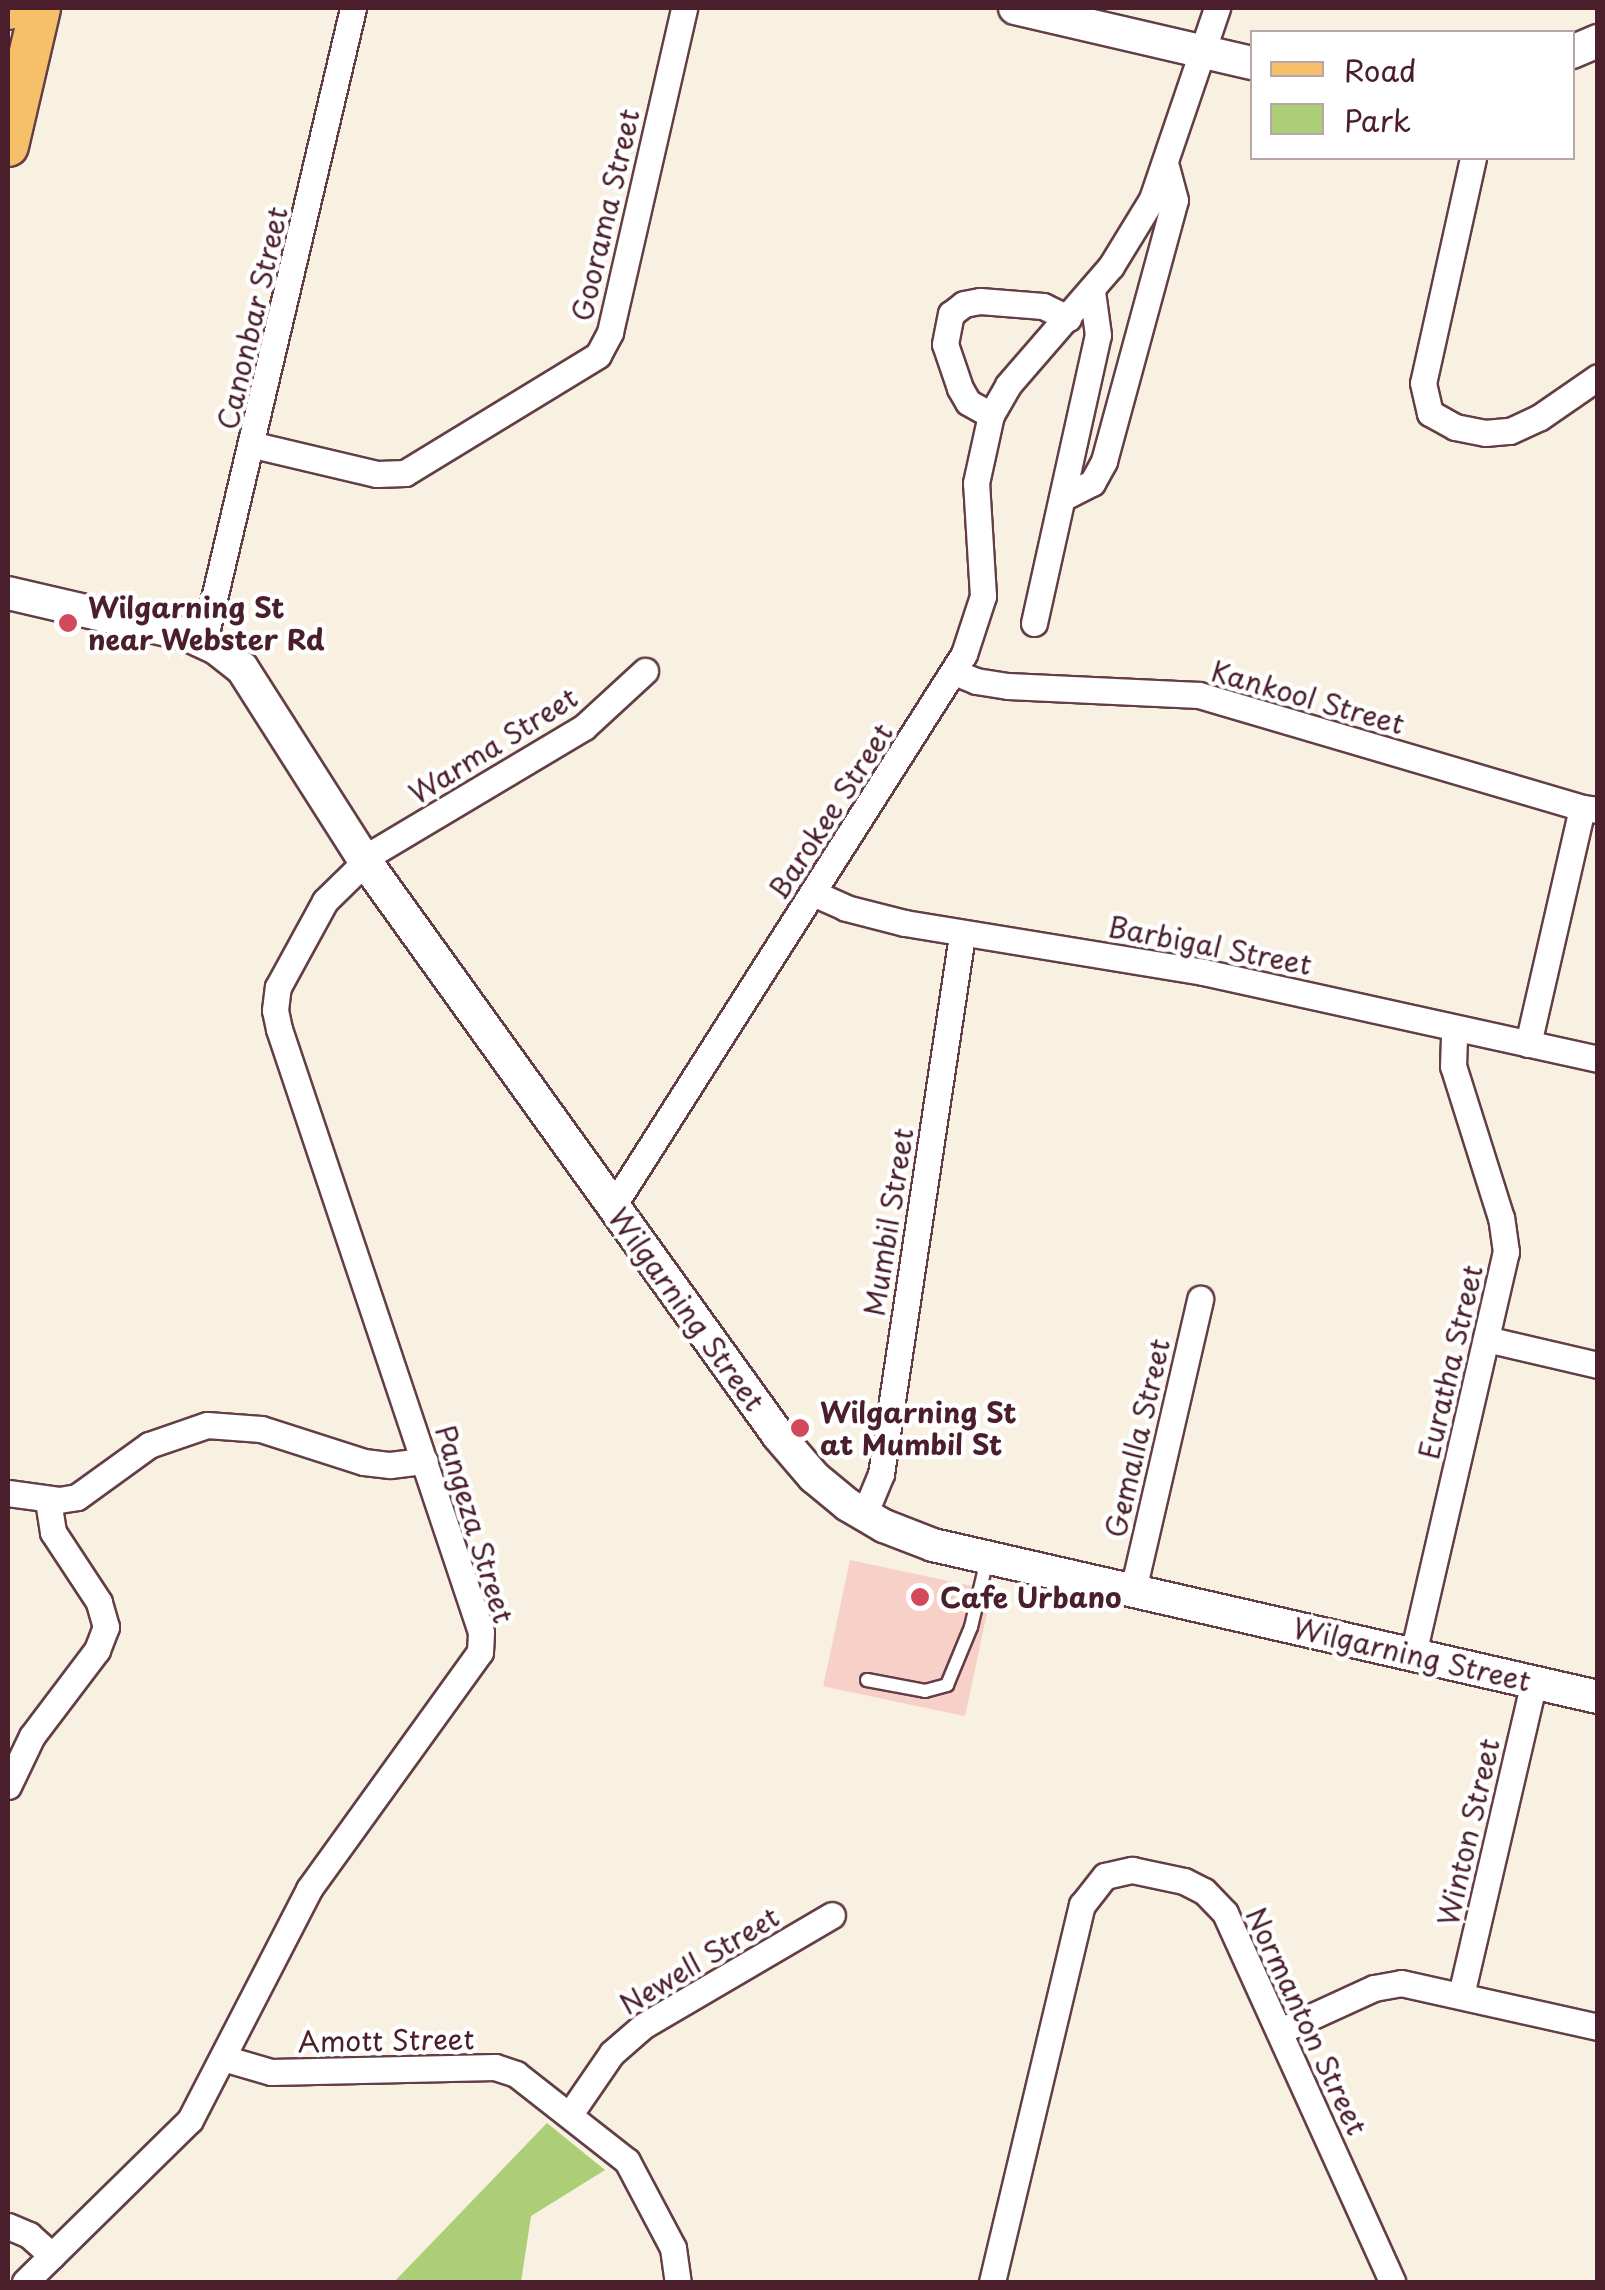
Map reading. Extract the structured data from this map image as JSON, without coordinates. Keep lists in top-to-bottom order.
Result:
{
  "streets": {
    "street": [
      "Goorama Street",
      "Canonbar Street",
      "Kankool Street",
      "Warma Street",
      "Barokee Street",
      "Barbigal Street",
      "Mumbil Street",
      "Wilgarning Street",
      "Euratha Street",
      "Gemalla Street",
      "Pangeza Street",
      "Winton Street",
      "Newell Street",
      "Normanton Street",
      "Amott Street"
    ]
  },
  "crossings": [
    ["Goorama Street", "Canonbar Street"],
    ["Canonbar Street", "Wilgarning Street"],
    ["Kankool Street", "Barokee Street"],
    ["Warma Street", "Wilgarning Street"],
    ["Warma Street", "Pangeza Street"],
    ["Barokee Street", "Barbigal Street"],
    ["Barokee Street", "Wilgarning Street"],
    ["Barbigal Street", "Mumbil Street"],
    ["Barbigal Street", "Euratha Street"],
    ["Mumbil Street", "Wilgarning Street"],
    ["Wilgarning Street", "Euratha Street"],
    ["Wilgarning Street", "Gemalla Street"],
    ["Wilgarning Street", "Pangeza Street"],
    ["Wilgarning Street", "Winton Street"],
    ["Pangeza Street", "Amott Street"],
    ["Newell Street", "Amott Street"]
  ],
  "places": ["Wilgarning St near Webster Rd", "Wilgarning St at Mumbil St", "Cafe Urbano"],
  "legend": ["Road", "Park"]
}
